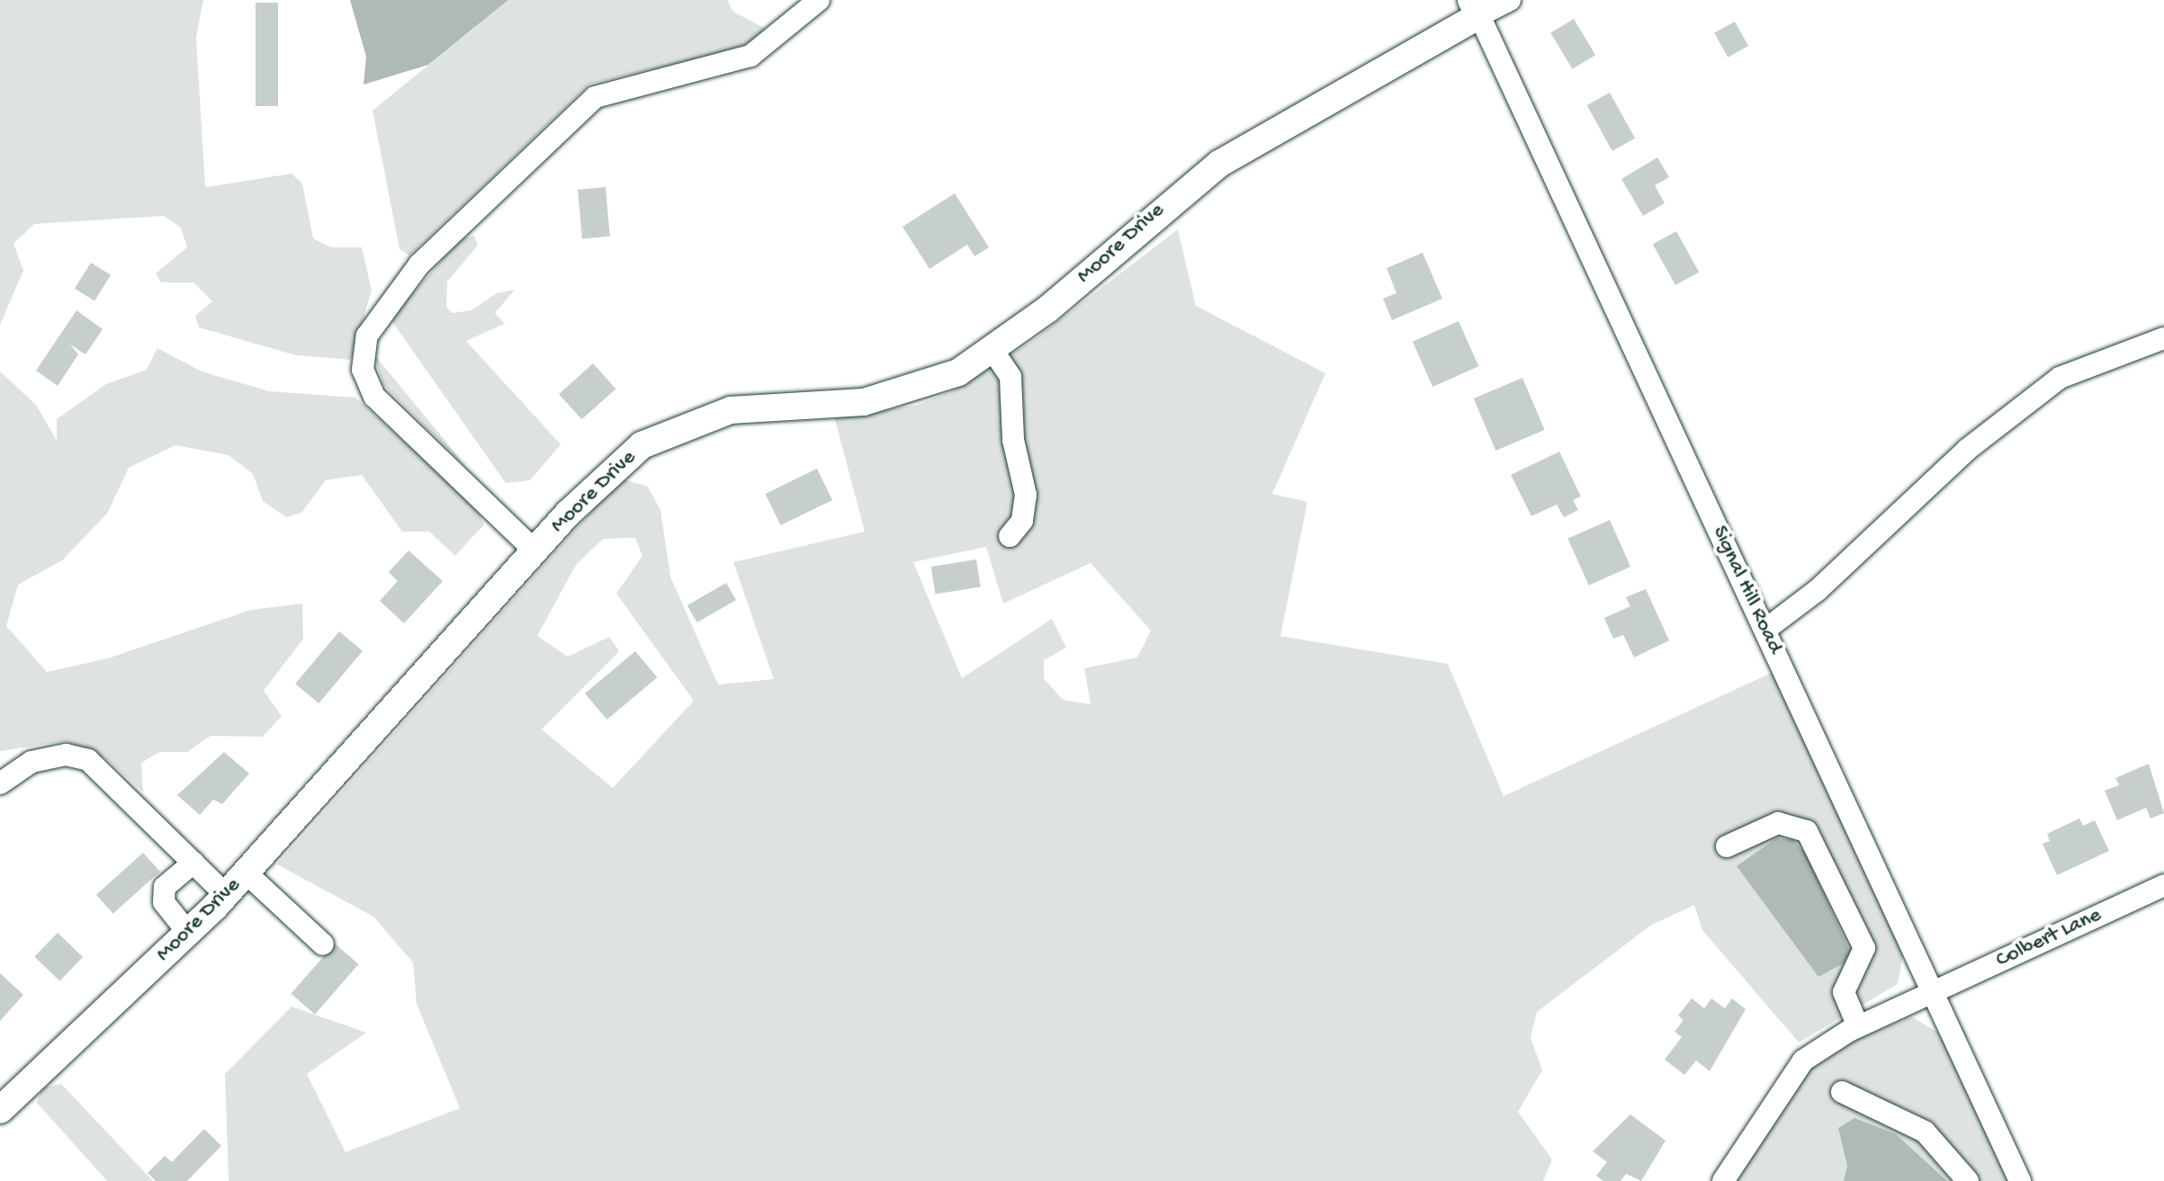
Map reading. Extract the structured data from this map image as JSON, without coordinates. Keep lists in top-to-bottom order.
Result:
{
  "streets": {
    "main road": ["Moore Drive"],
    "street": ["Signal Hill Road", "Colbert Lane"]
  },
  "crossings": [
    ["Moore Drive", "Signal Hill Road"],
    ["Signal Hill Road", "Colbert Lane"]
  ]
}
